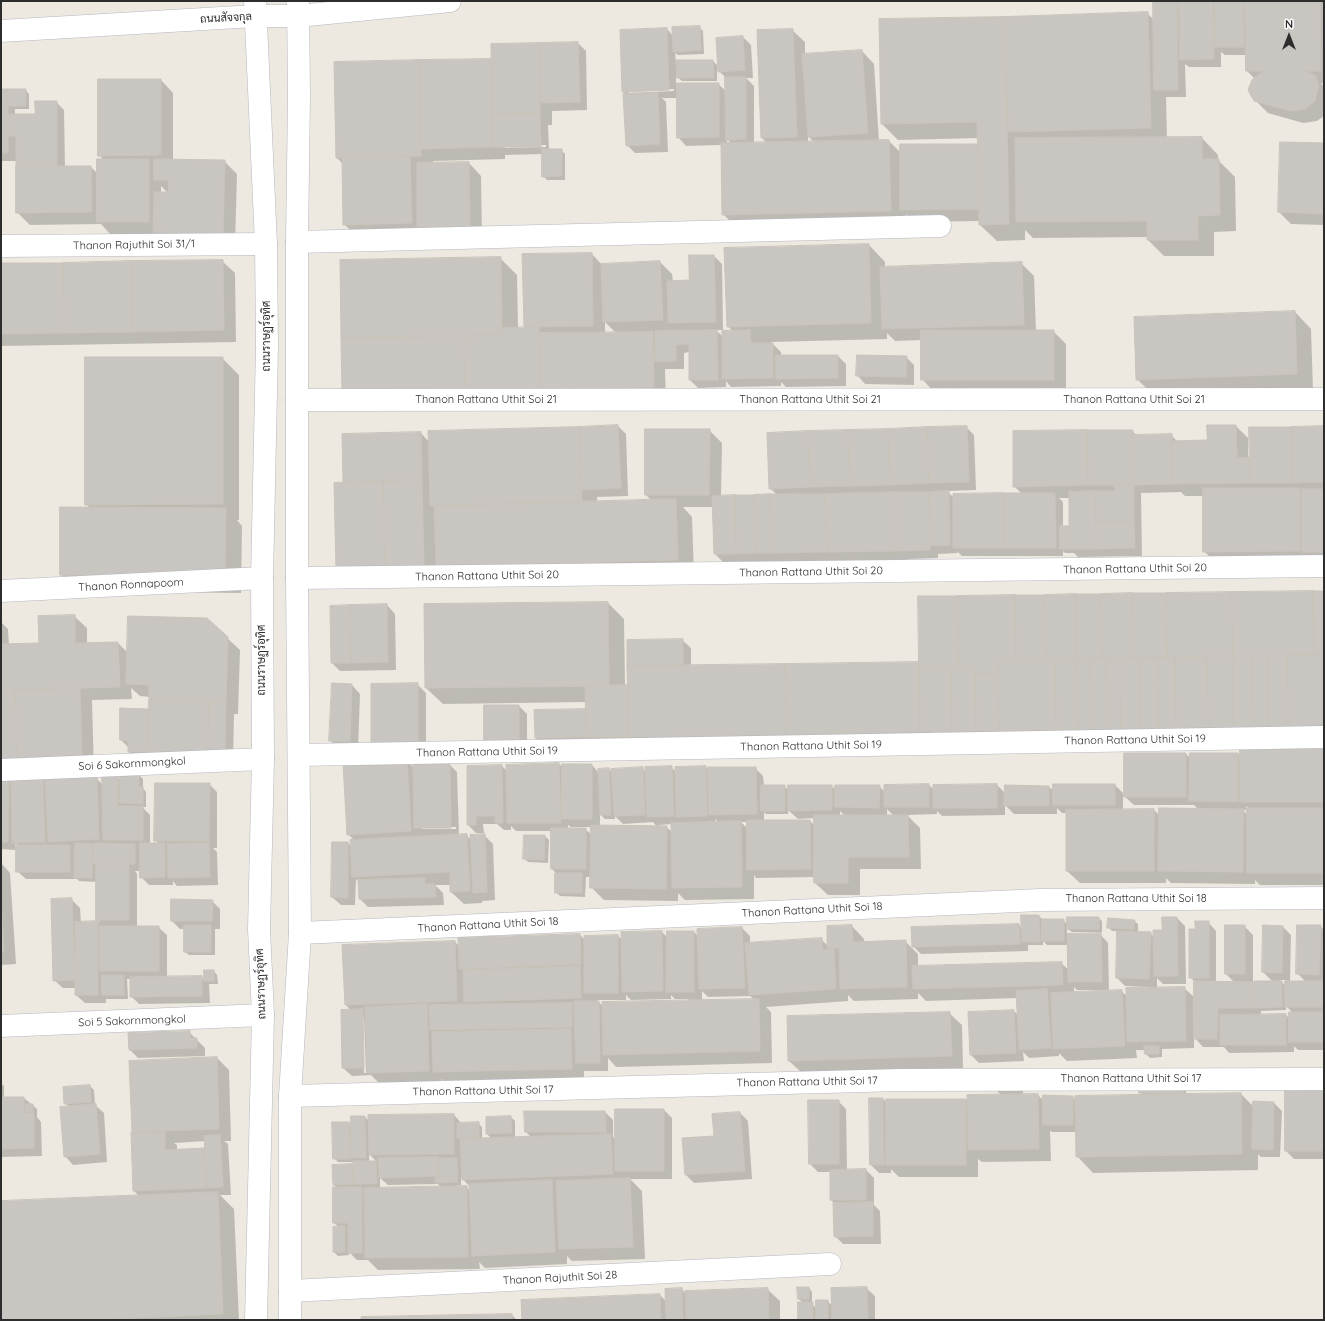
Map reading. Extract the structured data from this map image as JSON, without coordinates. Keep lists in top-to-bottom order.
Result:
{
  "streets": {
    "street": [
      "ถนนสัจจกุล",
      "Thanon Rajuthit Soi 31/1",
      "ถนนราษฏร์อุทิศ",
      "Thanon Rattana Uthit Soi 21",
      "Thanon Rattana Uthit Soi 20",
      "Thanon Ronnapoom",
      "Thanon Rattana Uthit Soi 19",
      "Soi 6 Sakornmongkol",
      "Thanon Rattana Uthit Soi 18",
      "Soi 5 Sakornmongkol",
      "Thanon Rattana Uthit Soi 17",
      "Thanon Rajuthit Soi 28"
    ]
  },
  "crossings": [
    ["ถนนสัจจกุล", "ถนนราษฏร์อุทิศ"],
    ["Thanon Rajuthit Soi 31/1", "ถนนราษฏร์อุทิศ"],
    ["ถนนราษฏร์อุทิศ", "Thanon Ronnapoom"],
    ["ถนนราษฏร์อุทิศ", "Soi 6 Sakornmongkol"],
    ["ถนนราษฏร์อุทิศ", "Soi 5 Sakornmongkol"]
  ],
  "north": "top"
}
